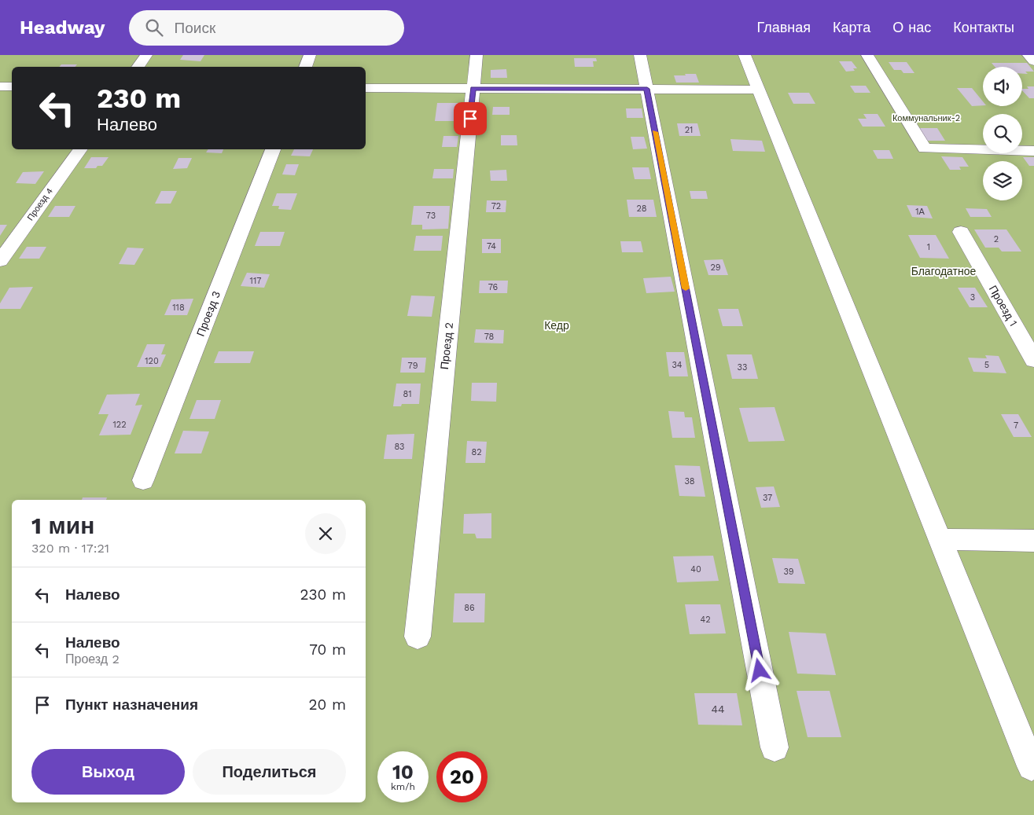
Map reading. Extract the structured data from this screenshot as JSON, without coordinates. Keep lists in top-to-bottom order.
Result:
{
  "streets": {
    "street": [
      "Проезд 4",
      "Проезд 1",
      "Проезд 3",
      "Проезд 2"
    ]
  },
  "parks": ["Коммунальник-2", "Благодатное", "Кедр"],
  "house_numbers": [
    "21",
    "72",
    "28",
    "1А",
    "73",
    "2",
    "74",
    "1",
    "29",
    "117",
    "76",
    "3",
    "118",
    "78",
    "120",
    "34",
    "5",
    "79",
    "33",
    "81",
    "122",
    "7",
    "83",
    "82",
    "38",
    "37",
    "40",
    "39",
    "86",
    "42",
    "44"
  ],
  "page": {
    "header": "Headway",
    "search": "Поиск",
    "nav": [
      "Главная",
      "Карта",
      "О нас",
      "Контакты"
    ],
    "turn": ["230 m", "Налево"],
    "heading": ["1 мин", "320 m · 17:21"],
    "list": [
      {
        "name": "Налево",
        "value": "230 m"
      },
      {
        "name": "Налево",
        "note": "Проезд 2",
        "value": "70 m"
      },
      {
        "name": "Пункт назначения",
        "value": "20 m"
      }
    ],
    "buttons": ["Выход", "Поделиться"],
    "speed": "10 km/h",
    "limit": "20"
  }
}
